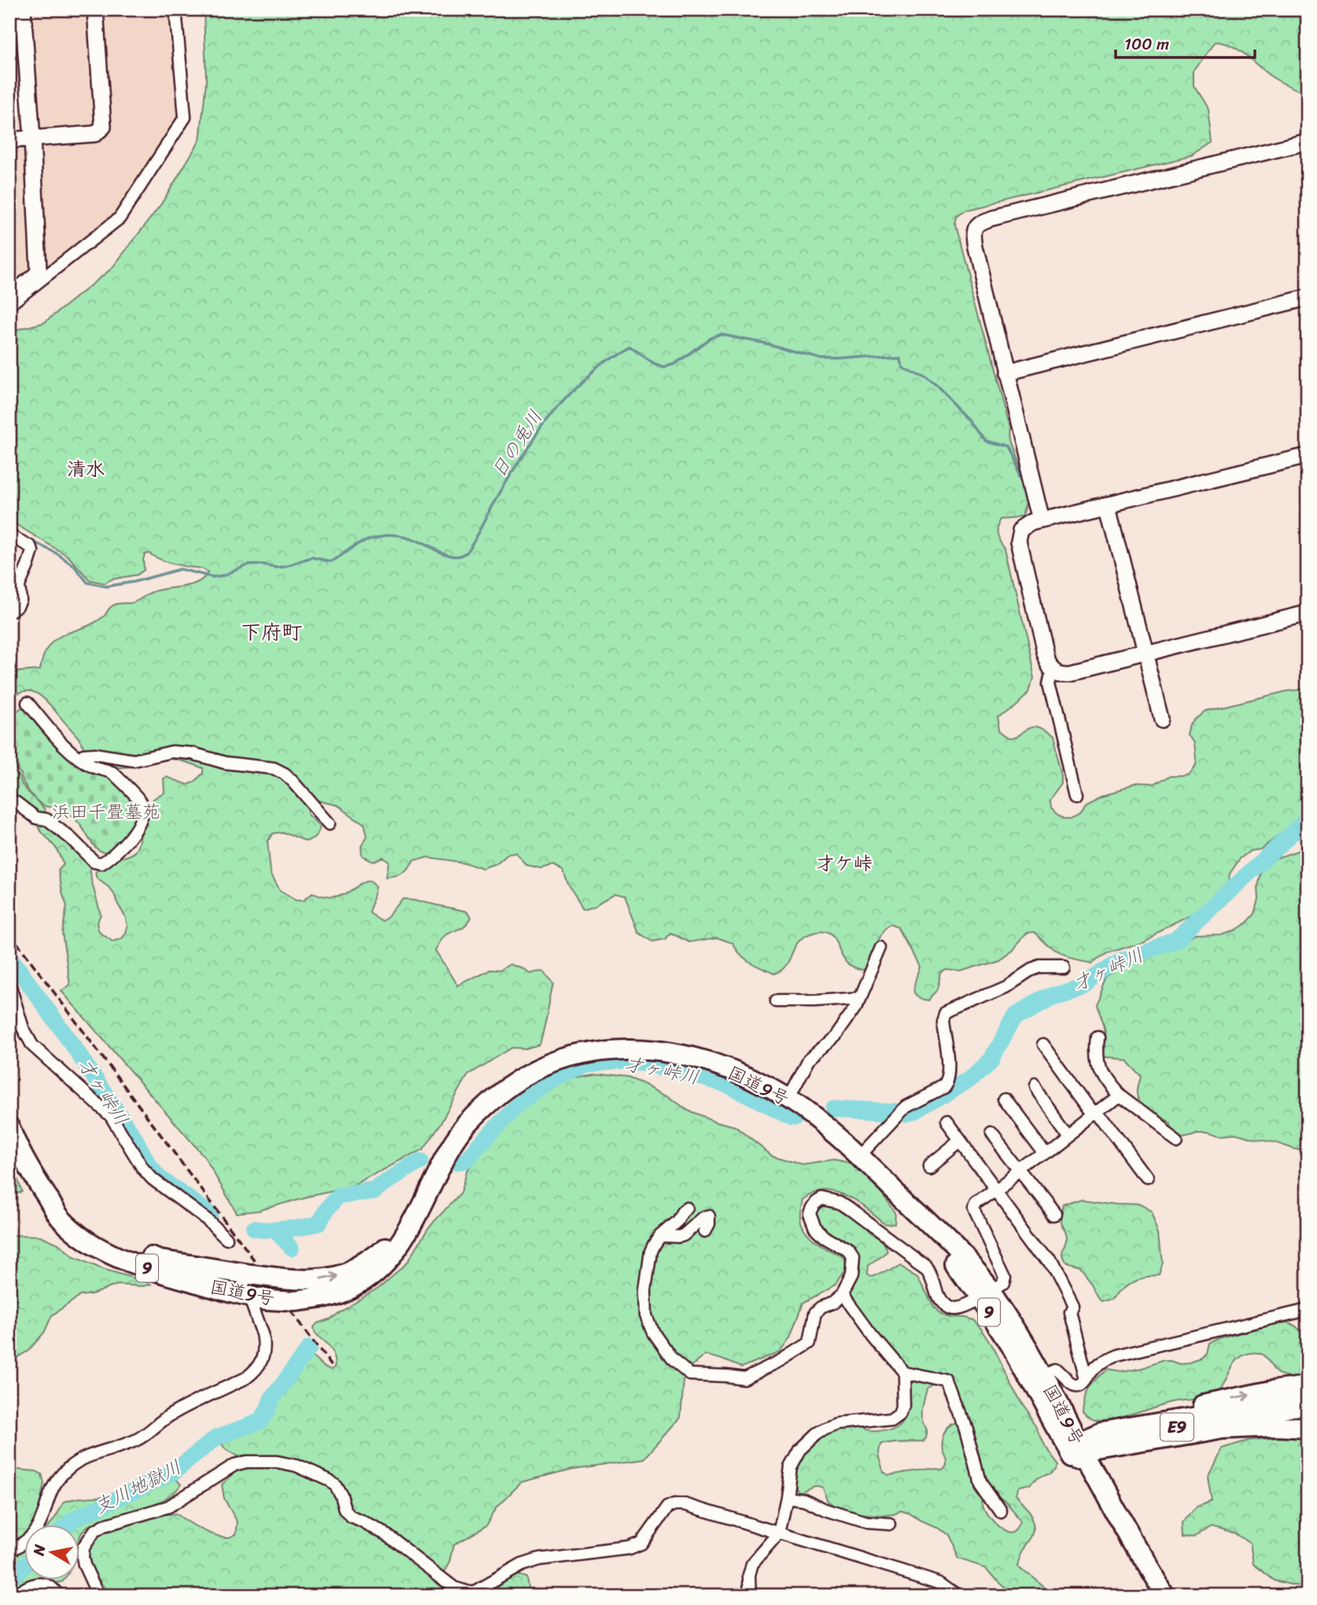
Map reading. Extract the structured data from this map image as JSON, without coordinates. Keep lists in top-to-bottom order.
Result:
{
  "streets": {
    "highway": ["国道9号", "9", "E9"]
  },
  "crossings": [
    ["国道9号", "E9"]
  ],
  "districts": ["清水", "下府町", "才ケ峠"],
  "water": ["日の兎川", "才ヶ峠川", "支川地獄川"],
  "parks": ["浜田千畳墓苑"],
  "scale_bar": "100 m",
  "north": "left"
}
